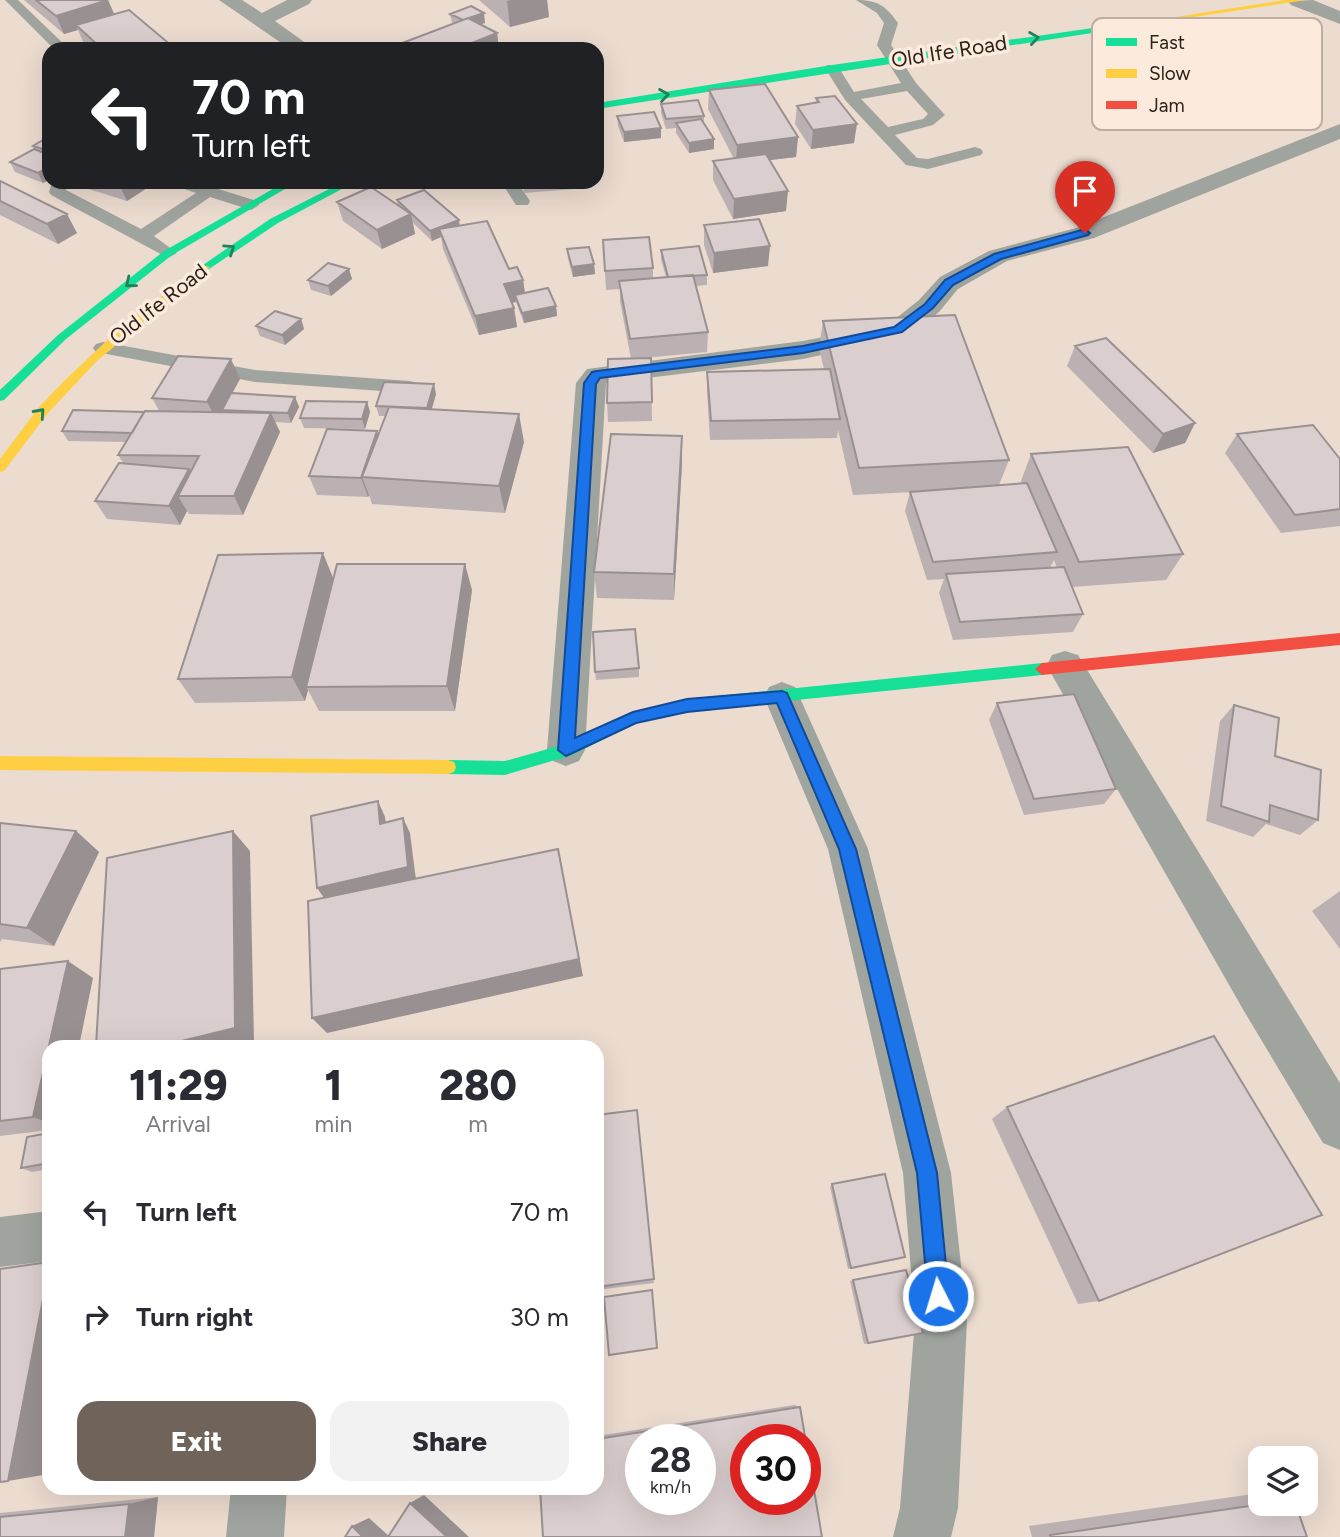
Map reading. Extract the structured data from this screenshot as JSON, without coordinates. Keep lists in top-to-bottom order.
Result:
{
  "streets": {
    "main road": ["Old Ife Road"]
  },
  "legend": ["Fast", "Slow", "Jam"],
  "page": {
    "turn": ["70 m", "Turn left"],
    "eta": [
      "11:29",
      "Arrival",
      "1",
      "min",
      "280",
      "m"
    ],
    "list": [
      {
        "name": "Turn left",
        "value": "70 m"
      },
      {
        "name": "Turn right",
        "value": "30 m"
      }
    ],
    "buttons": ["Exit", "Share"],
    "speed": "28 km/h",
    "limit": "30"
  }
}
